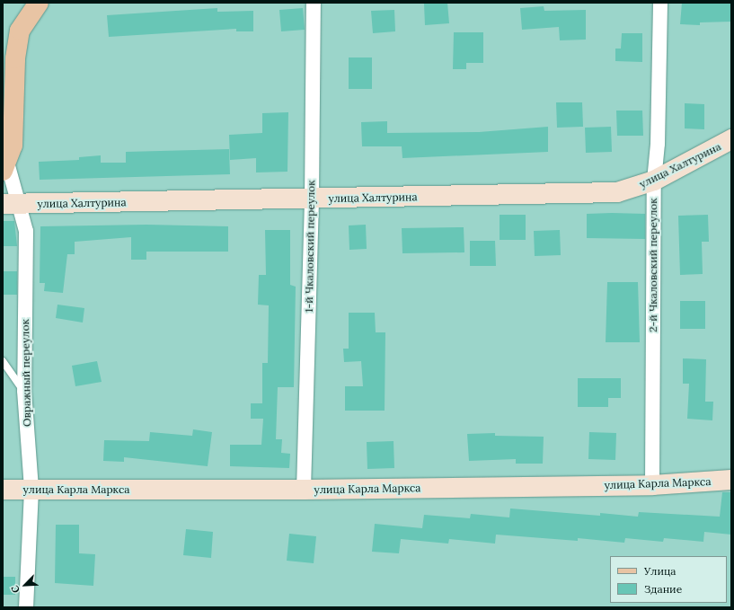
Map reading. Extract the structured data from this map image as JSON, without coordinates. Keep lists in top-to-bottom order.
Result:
{
  "streets": {
    "street": [
      "улица Халтурина",
      "1-й Чкаловский переулок",
      "2-й Чкаловский переулок",
      "Овражный переулок",
      "улица Карла Маркса"
    ]
  },
  "crossings": [
    ["улица Халтурина", "1-й Чкаловский переулок"],
    ["улица Халтурина", "2-й Чкаловский переулок"],
    ["улица Халтурина", "Овражный переулок"],
    ["1-й Чкаловский переулок", "улица Карла Маркса"],
    ["2-й Чкаловский переулок", "улица Карла Маркса"],
    ["Овражный переулок", "улица Карла Маркса"]
  ],
  "legend": ["Улица", "Здание"],
  "north": "bottom left"
}
